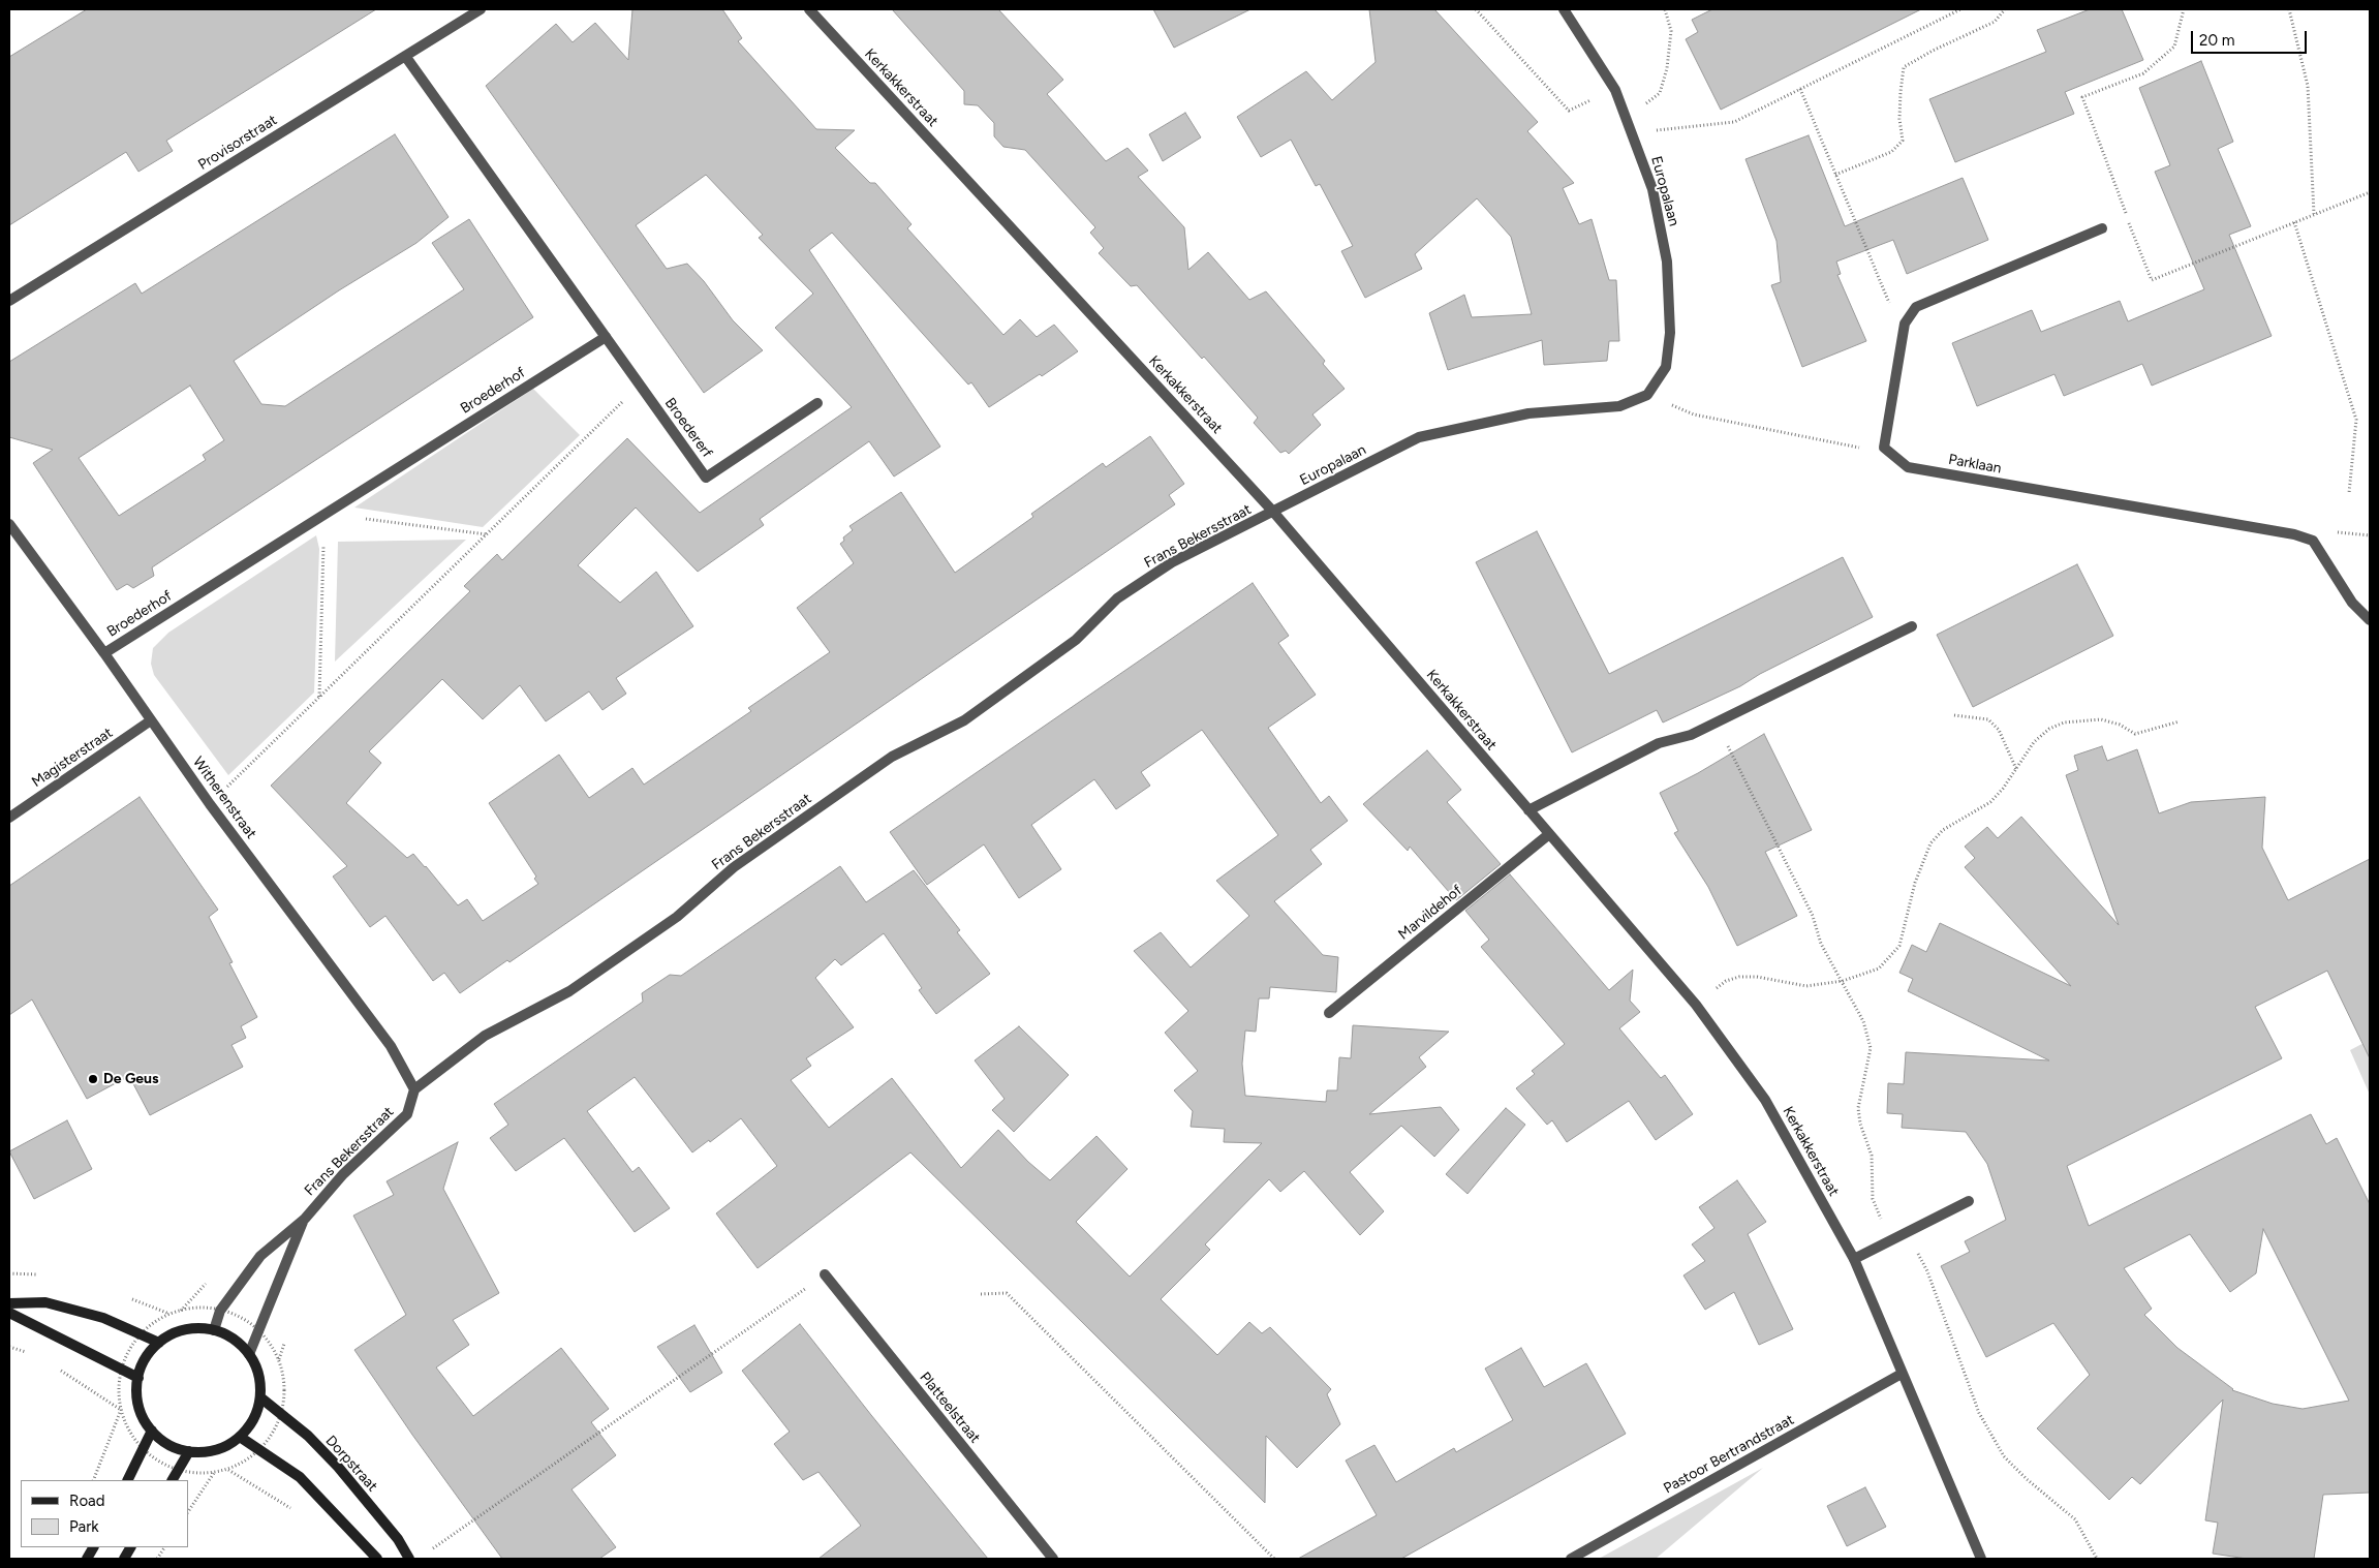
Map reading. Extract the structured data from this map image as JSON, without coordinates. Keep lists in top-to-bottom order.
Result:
{
  "streets": {
    "street": [
      "Kerkakkerstraat",
      "Provisorstraat",
      "Europalaan",
      "Broederhof",
      "Broedererf",
      "Parklaan",
      "Frans Bekersstraat",
      "Magisterstraat",
      "Witherenstraat",
      "Marvildehof",
      "Platteelstraat",
      "Pastoor Bertrandstraat",
      "Dorpstraat"
    ]
  },
  "crossings": [
    ["Kerkakkerstraat", "Europalaan"],
    ["Kerkakkerstraat", "Frans Bekersstraat"],
    ["Kerkakkerstraat", "Marvildehof"],
    ["Kerkakkerstraat", "Pastoor Bertrandstraat"],
    ["Europalaan", "Frans Bekersstraat"],
    ["Broederhof", "Broedererf"],
    ["Broederhof", "Witherenstraat"],
    ["Frans Bekersstraat", "Witherenstraat"],
    ["Frans Bekersstraat", "Dorpstraat"],
    ["Magisterstraat", "Witherenstraat"]
  ],
  "places": ["De Geus"],
  "legend": ["Road", "Park"],
  "scale_bar": "20 m"
}
